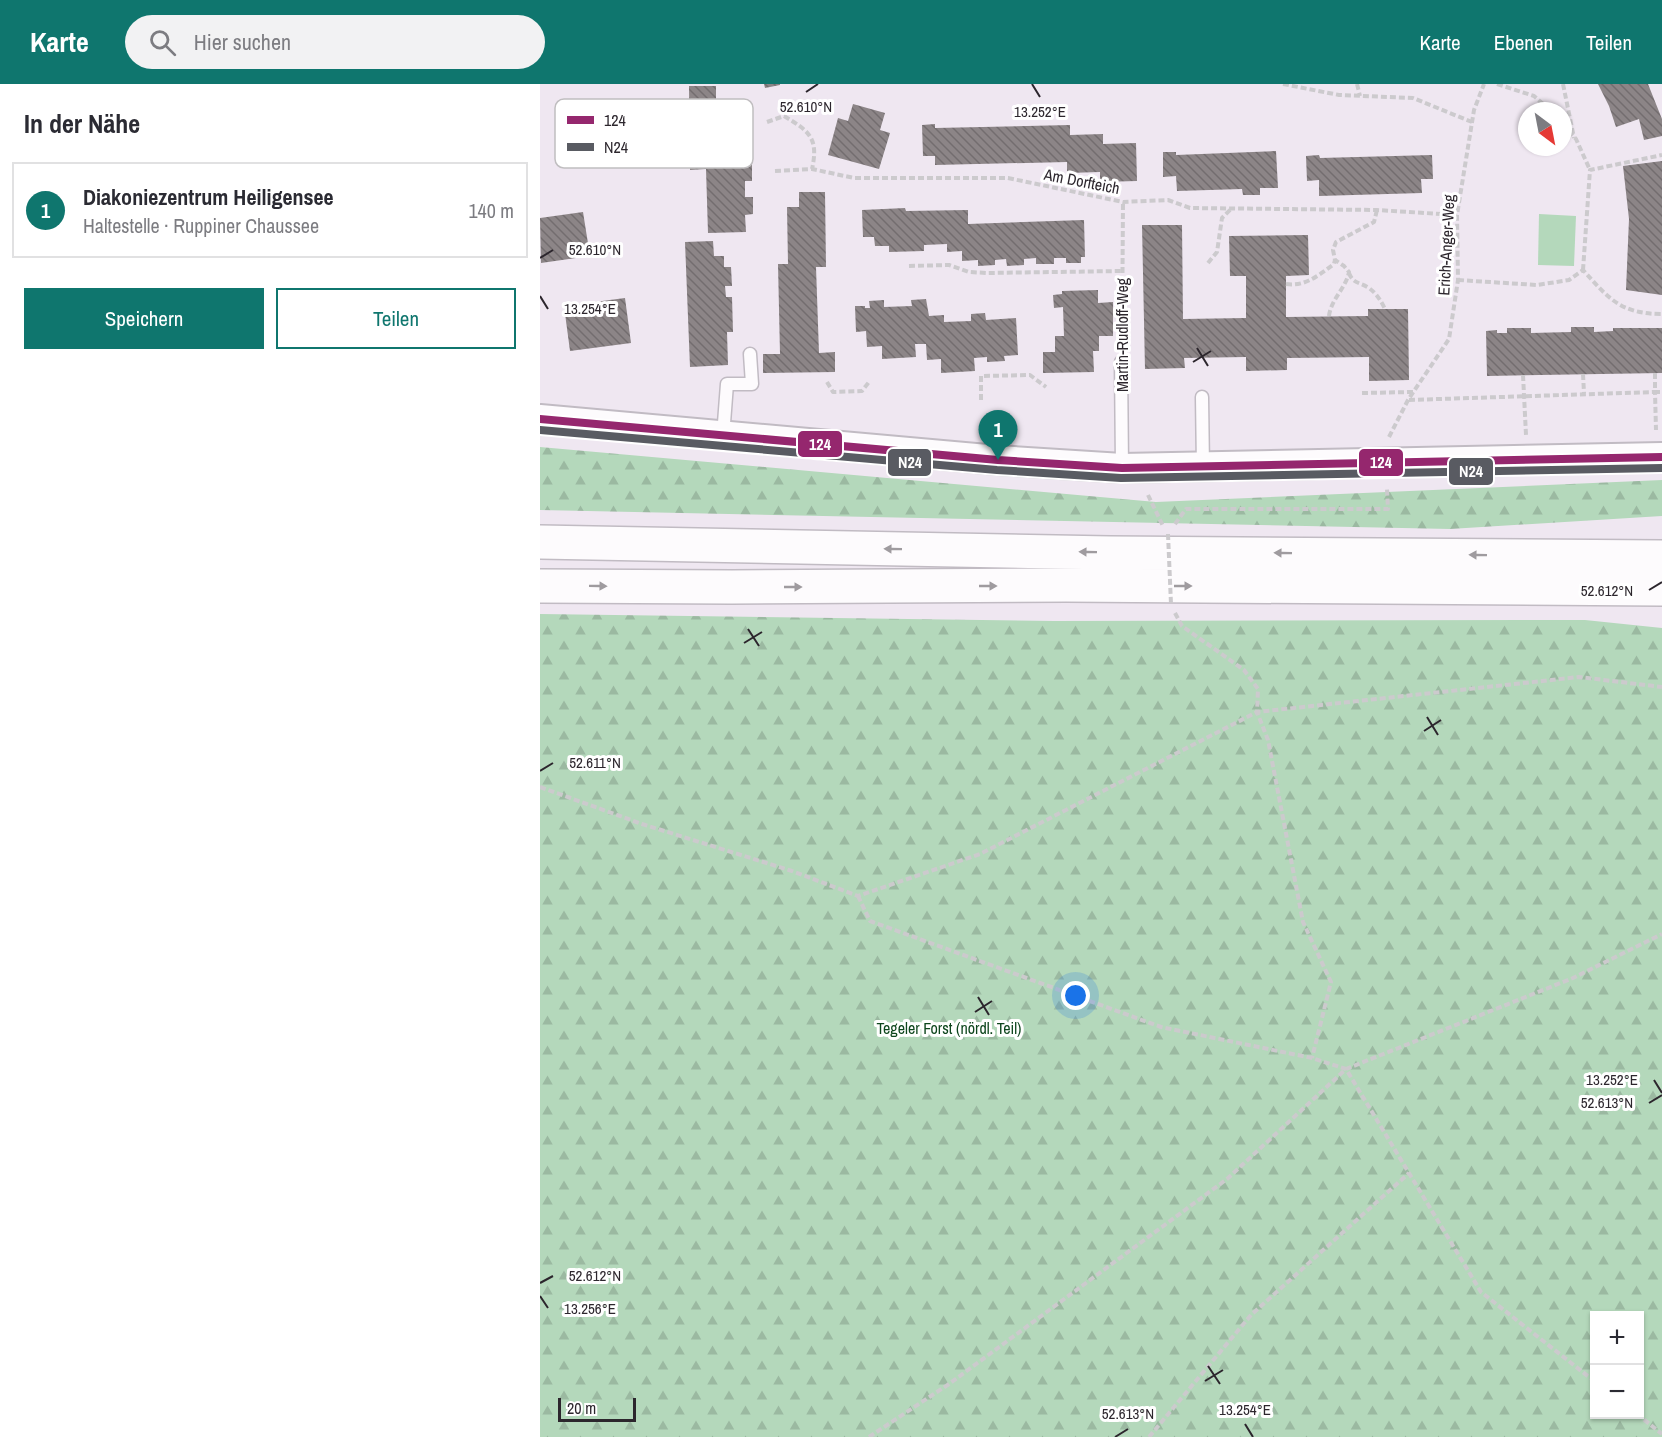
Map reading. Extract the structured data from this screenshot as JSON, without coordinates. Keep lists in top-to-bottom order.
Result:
{
  "streets": {
    "lane": ["Martin-Rudloff-Weg"],
    "path": ["Am Dorfteich", "Erich-Anger-Weg"]
  },
  "crossings": [
    ["Am Dorfteich", "Erich-Anger-Weg"],
    ["Am Dorfteich", "Martin-Rudloff-Weg"]
  ],
  "parks": ["Tegeler Forst (nördl. Teil)"],
  "lines": ["transit line 124", "transit line N24"],
  "legend": ["124", "N24"],
  "scale_bar": "20 m",
  "north": "bottom right",
  "page": {
    "header": "Karte",
    "search": "Hier suchen",
    "nav": ["Karte", "Ebenen", "Teilen"],
    "heading": "In der Nähe",
    "list": [
      {
        "mark": "1",
        "name": "Diakoniezentrum Heiligensee",
        "note": "Haltestelle · Ruppiner Chaussee",
        "value": "140 m"
      }
    ],
    "buttons": ["Speichern", "Teilen"],
    "pins": "1",
    "map_buttons": ["+", "−"],
    "scale": "20 m"
  },
  "coordinates": [
    "52.610°N",
    "13.252°E",
    "13.254°E",
    "52.612°N",
    "52.611°N",
    "52.613°N",
    "13.256°E"
  ]
}
